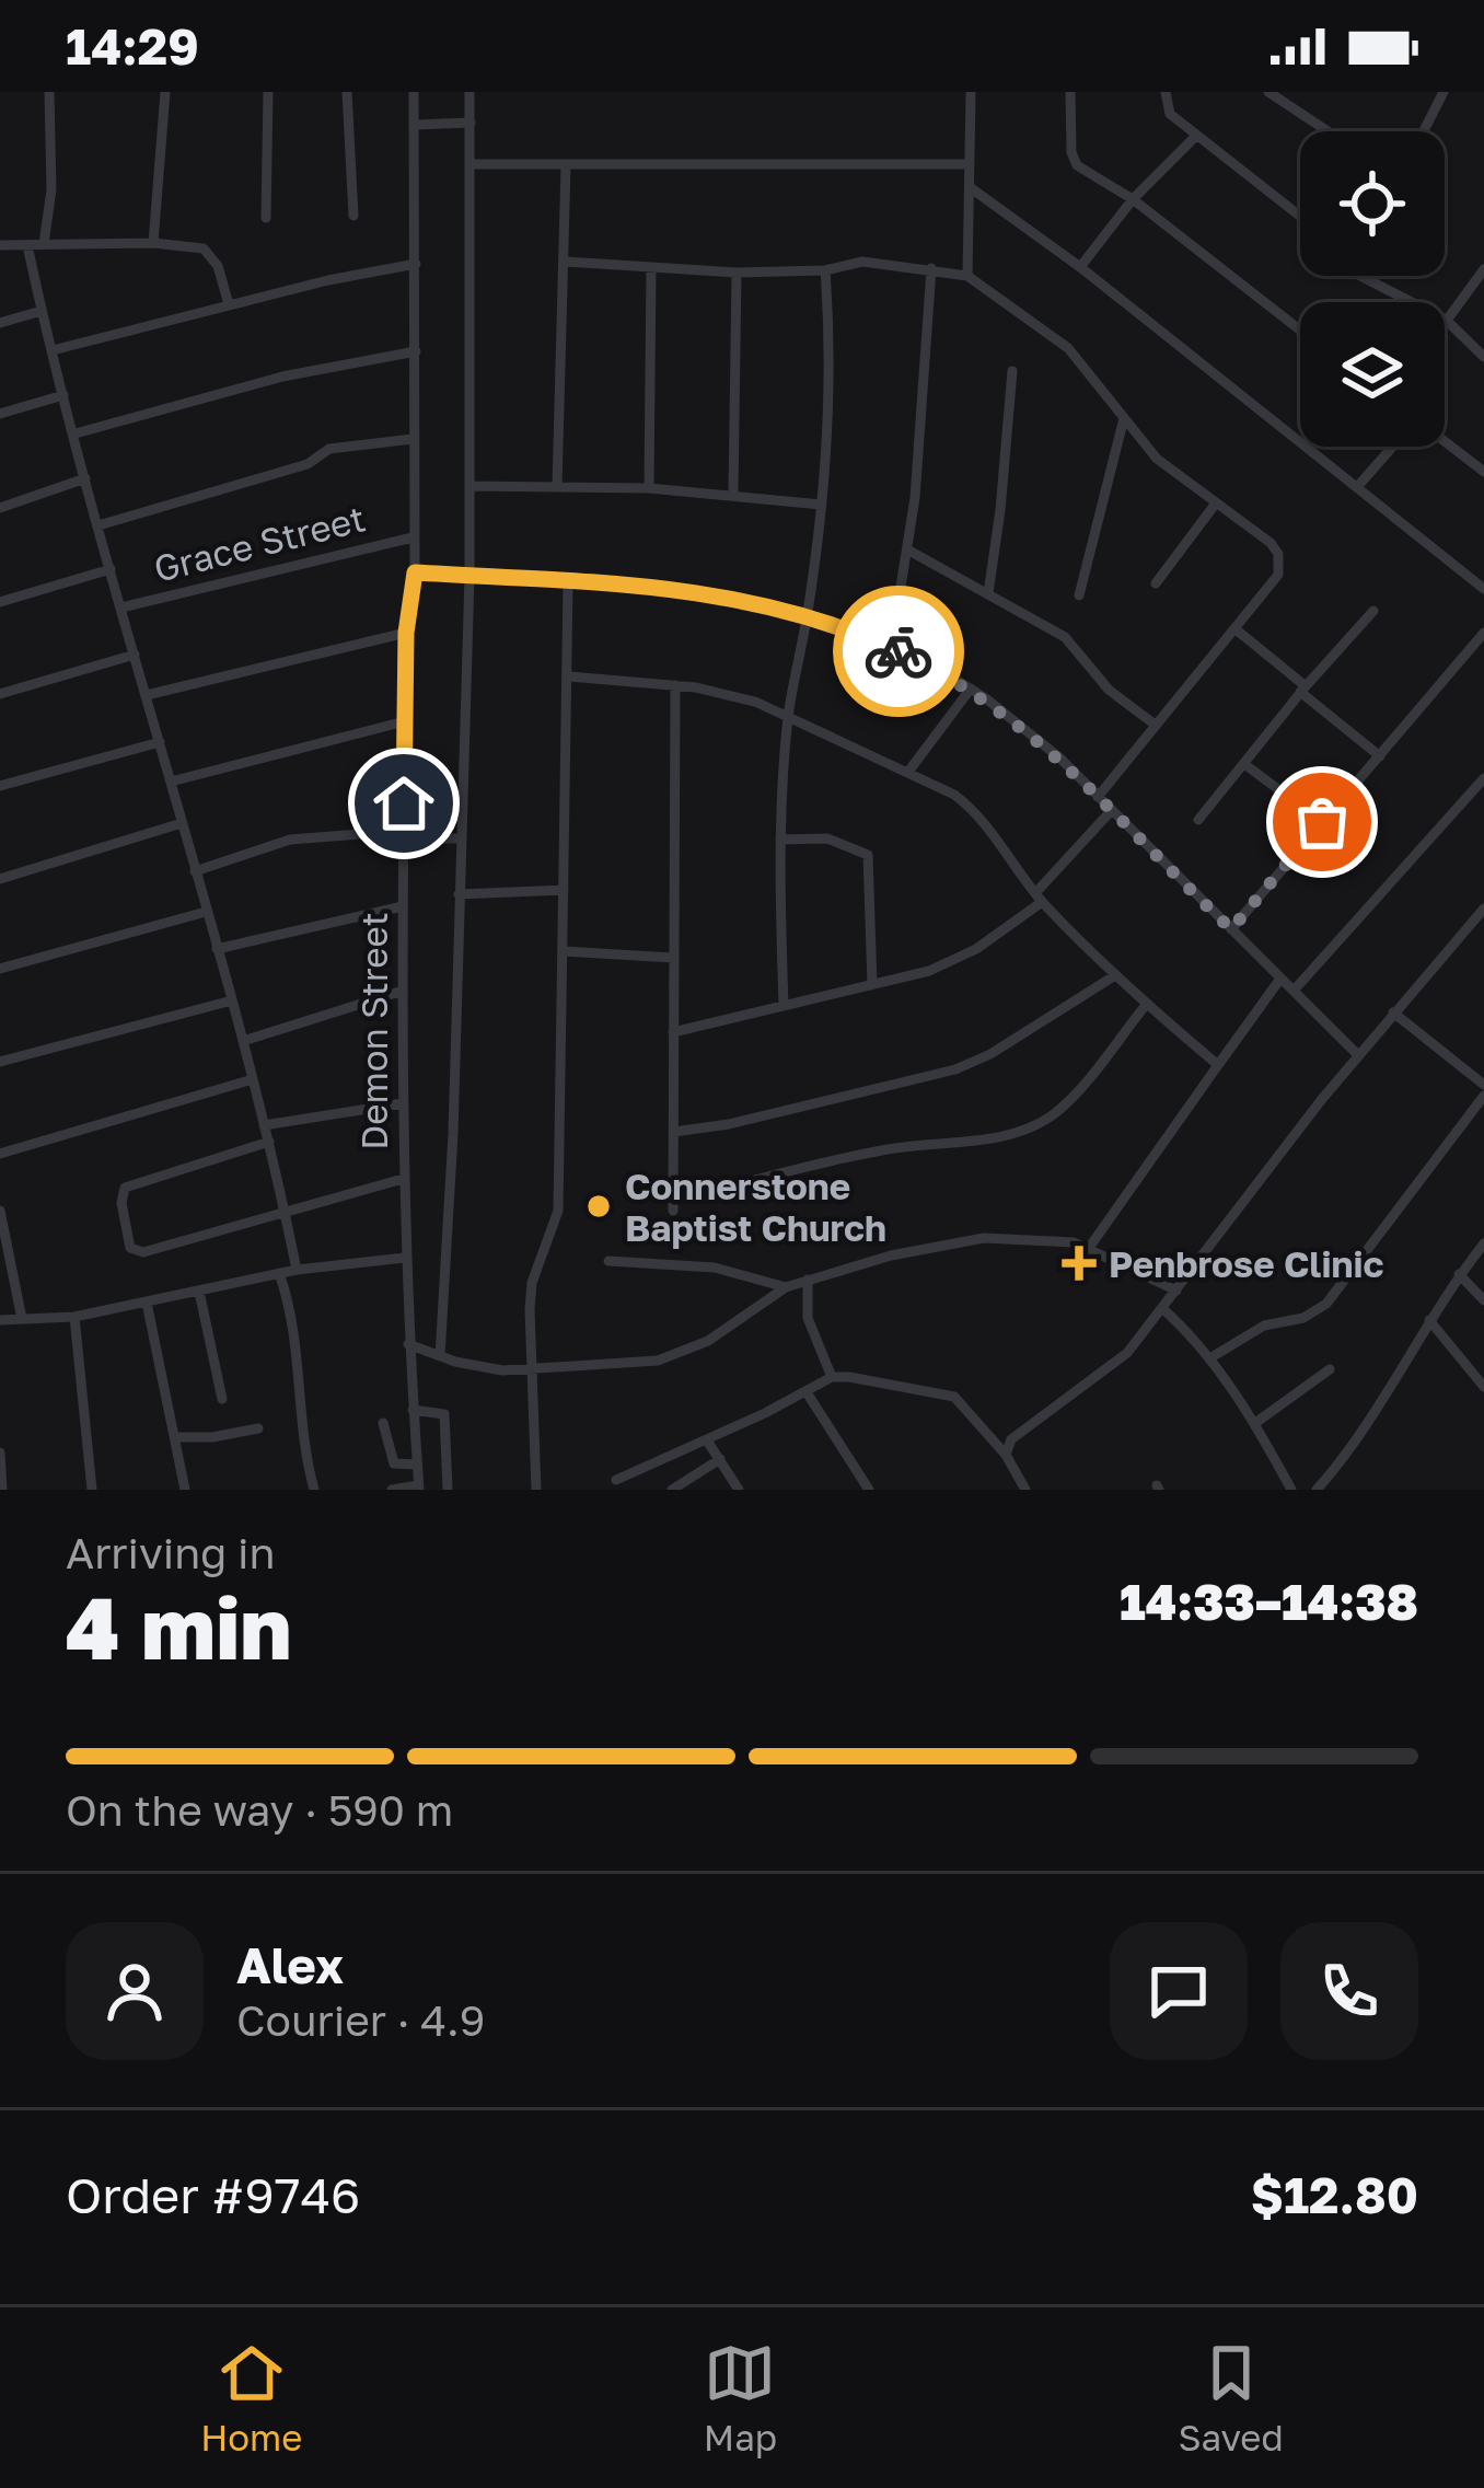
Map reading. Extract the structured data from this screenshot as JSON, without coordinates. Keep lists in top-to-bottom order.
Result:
{
  "streets": {
    "street": ["Grace Street", "Demon Street"]
  },
  "crossings": [
    ["Grace Street", "Demon Street"]
  ],
  "places": {
    "other": ["Connerstone Baptist Church"],
    "health": ["Penbrose Clinic"]
  },
  "page": {
    "status": "14:29",
    "heading": ["4 min", "Arriving in", "14:33–14:38"],
    "panel": [
      "Alex",
      "Courier · 4.9",
      "Order #9746",
      "$12.80"
    ],
    "bar": "On the way · 590 m",
    "tabs": ["Home", "Map", "Saved"]
  }
}
